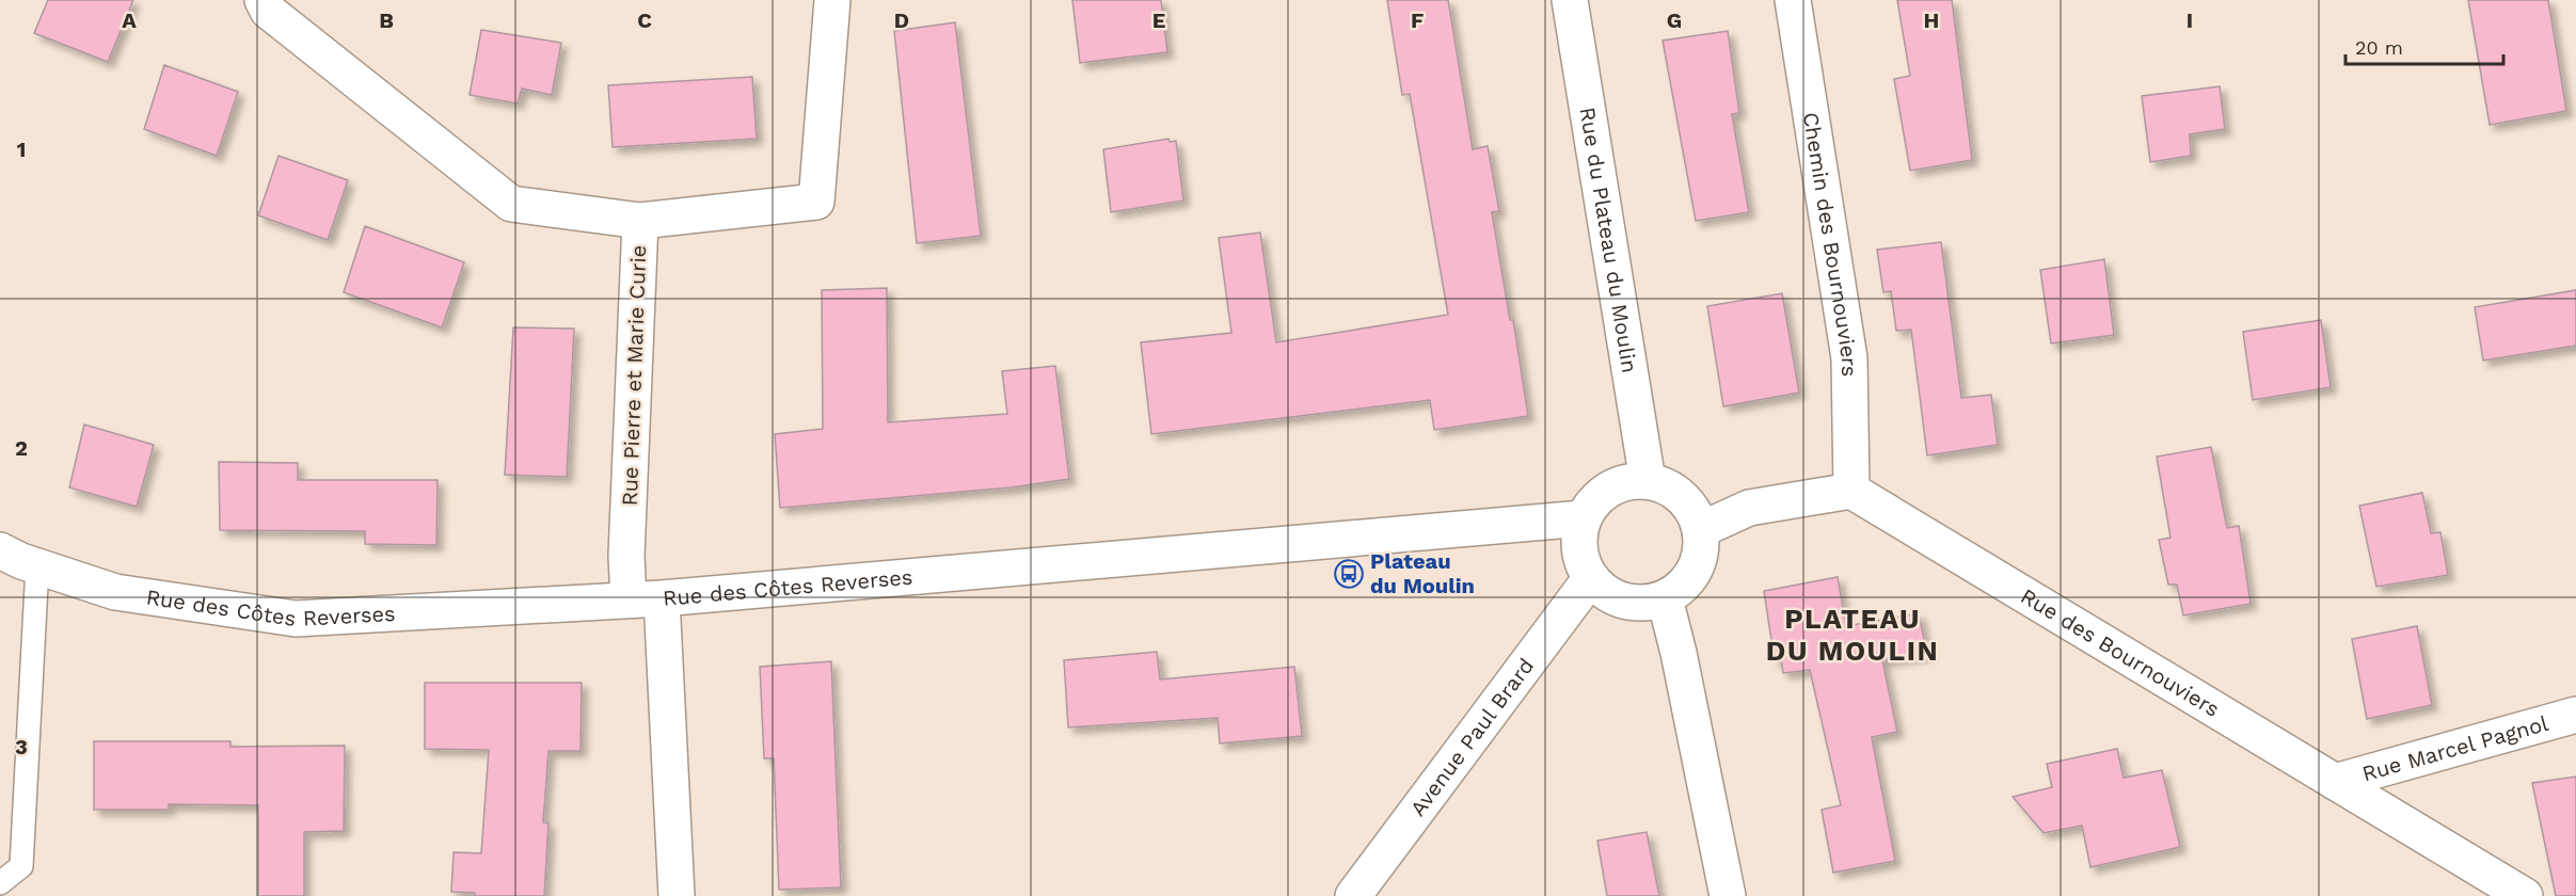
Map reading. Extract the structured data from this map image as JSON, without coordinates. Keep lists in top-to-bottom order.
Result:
{
  "streets": {
    "street": [
      "Rue du Plateau du Moulin",
      "Chemin des Bournouviers",
      "Rue Pierre et Marie Curie",
      "Rue des Côtes Reverses",
      "Rue des Bournouviers",
      "Avenue Paul Brard",
      "Rue Marcel Pagnol"
    ]
  },
  "crossings": [
    ["Rue du Plateau du Moulin", "Rue des Côtes Reverses"],
    ["Rue du Plateau du Moulin", "Avenue Paul Brard"],
    ["Chemin des Bournouviers", "Rue des Bournouviers"],
    ["Rue Pierre et Marie Curie", "Rue des Côtes Reverses"],
    ["Rue des Côtes Reverses", "Avenue Paul Brard"],
    ["Rue des Bournouviers", "Rue Marcel Pagnol"]
  ],
  "districts": ["PLATEAU DU MOULIN"],
  "places": {
    "bus stop": ["Plateau du Moulin"]
  },
  "scale_bar": "20 m",
  "grid": {
    "columns": [
      "A",
      "B",
      "C",
      "D",
      "E",
      "F",
      "G",
      "H",
      "I"
    ],
    "rows": ["1", "2", "3"]
  }
}
